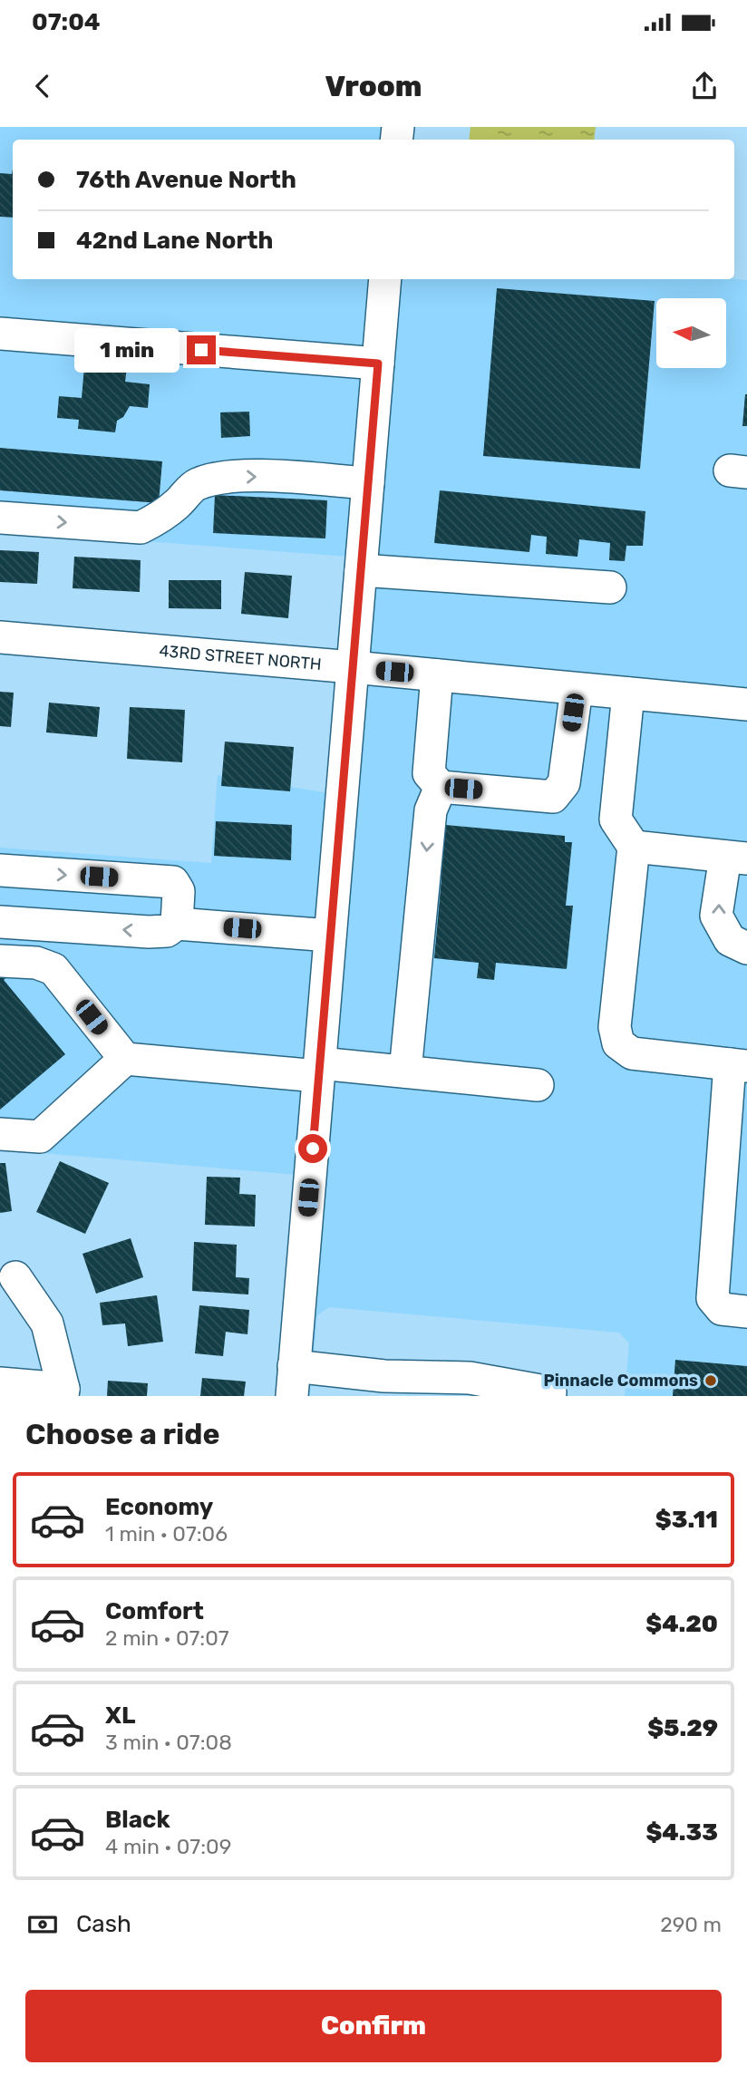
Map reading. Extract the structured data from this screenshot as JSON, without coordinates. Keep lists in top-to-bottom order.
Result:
{
  "streets": {
    "street": ["43RD STREET NORTH"]
  },
  "places": ["Pinnacle Commons"],
  "north": "left",
  "page": {
    "status": "07:04",
    "header": "Vroom",
    "banner": ["76th Avenue North", "42nd Lane North"],
    "bubble": "1 min",
    "heading": "Choose a ride",
    "list": [
      {
        "name": "Economy",
        "note": "1 min · 07:06",
        "value": "$3.11"
      },
      {
        "name": "Comfort",
        "note": "2 min · 07:07",
        "value": "$4.20"
      },
      {
        "name": "XL",
        "note": "3 min · 07:08",
        "value": "$5.29"
      },
      {
        "name": "Black",
        "note": "4 min · 07:09",
        "value": "$4.33"
      }
    ],
    "pay": ["Cash", "290 m"],
    "buttons": "Confirm"
  }
}
